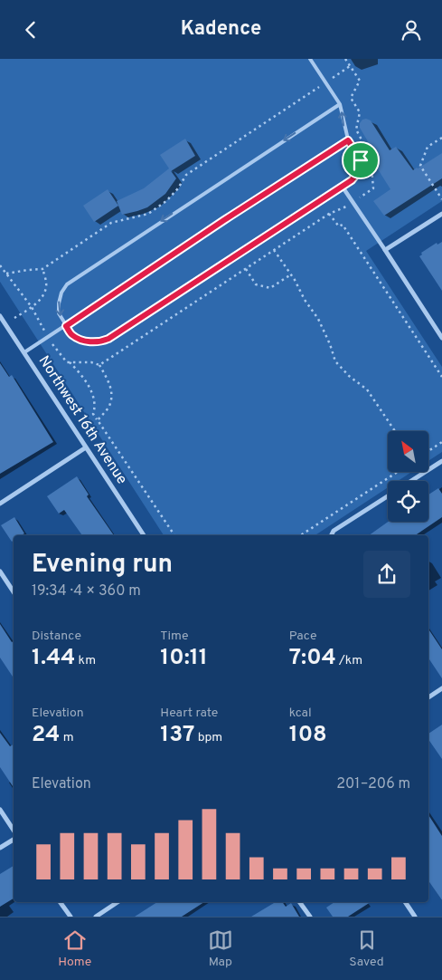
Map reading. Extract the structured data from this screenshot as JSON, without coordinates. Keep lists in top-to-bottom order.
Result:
{
  "streets": {
    "street": ["Northwest 16th Avenue"]
  },
  "north": "top left",
  "page": {
    "header": "Kadence",
    "heading": ["Evening run", "19:34 · 4 × 360 m"],
    "stats": [
      ["Distance", "1.44 km"],
      ["Time", "10:11"],
      ["Pace", "7:04 /km"],
      ["Elevation", "24 m"],
      ["Heart rate", "137 bpm"],
      ["kcal", "108"]
    ],
    "chart": ["Elevation", "201–206 m"],
    "tabs": ["Home", "Map", "Saved"]
  }
}
